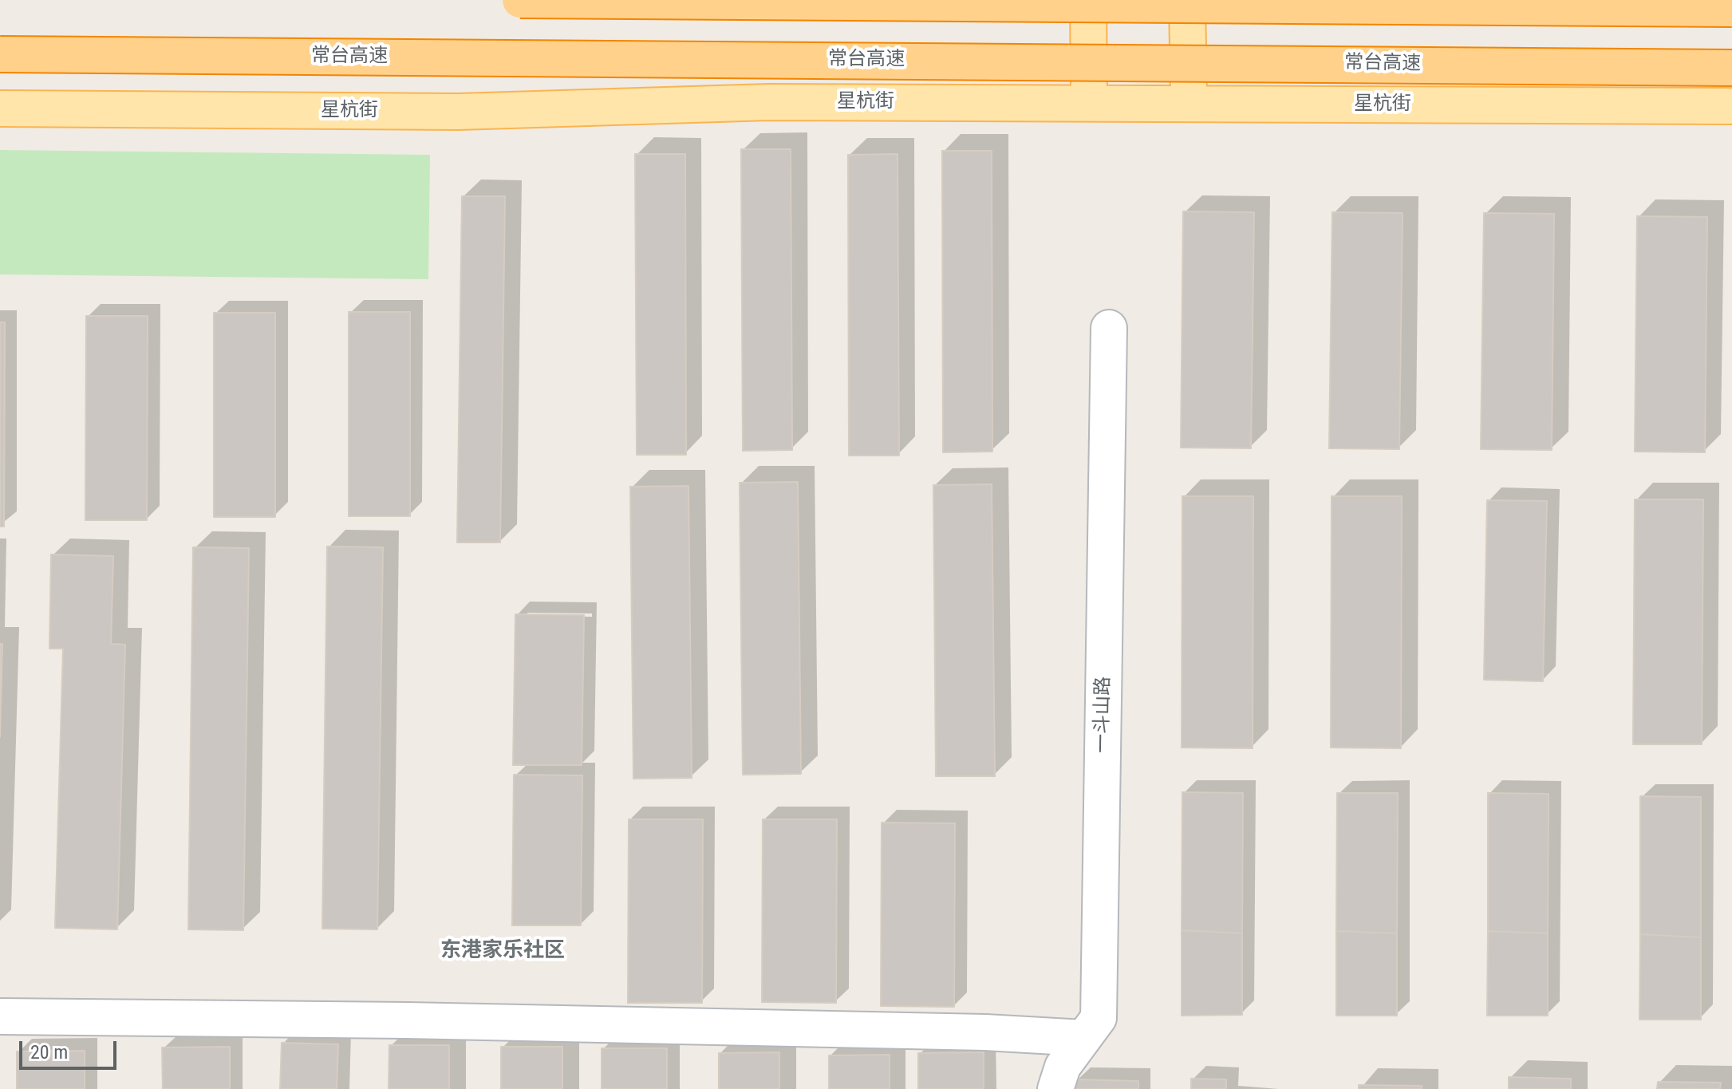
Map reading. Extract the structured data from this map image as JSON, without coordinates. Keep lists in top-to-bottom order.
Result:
{
  "streets": {
    "highway": ["常台高速"],
    "main road": ["星杭街"],
    "street": ["一斗山路"]
  },
  "districts": ["东港家乐社区"],
  "scale_bar": "20 m"
}
